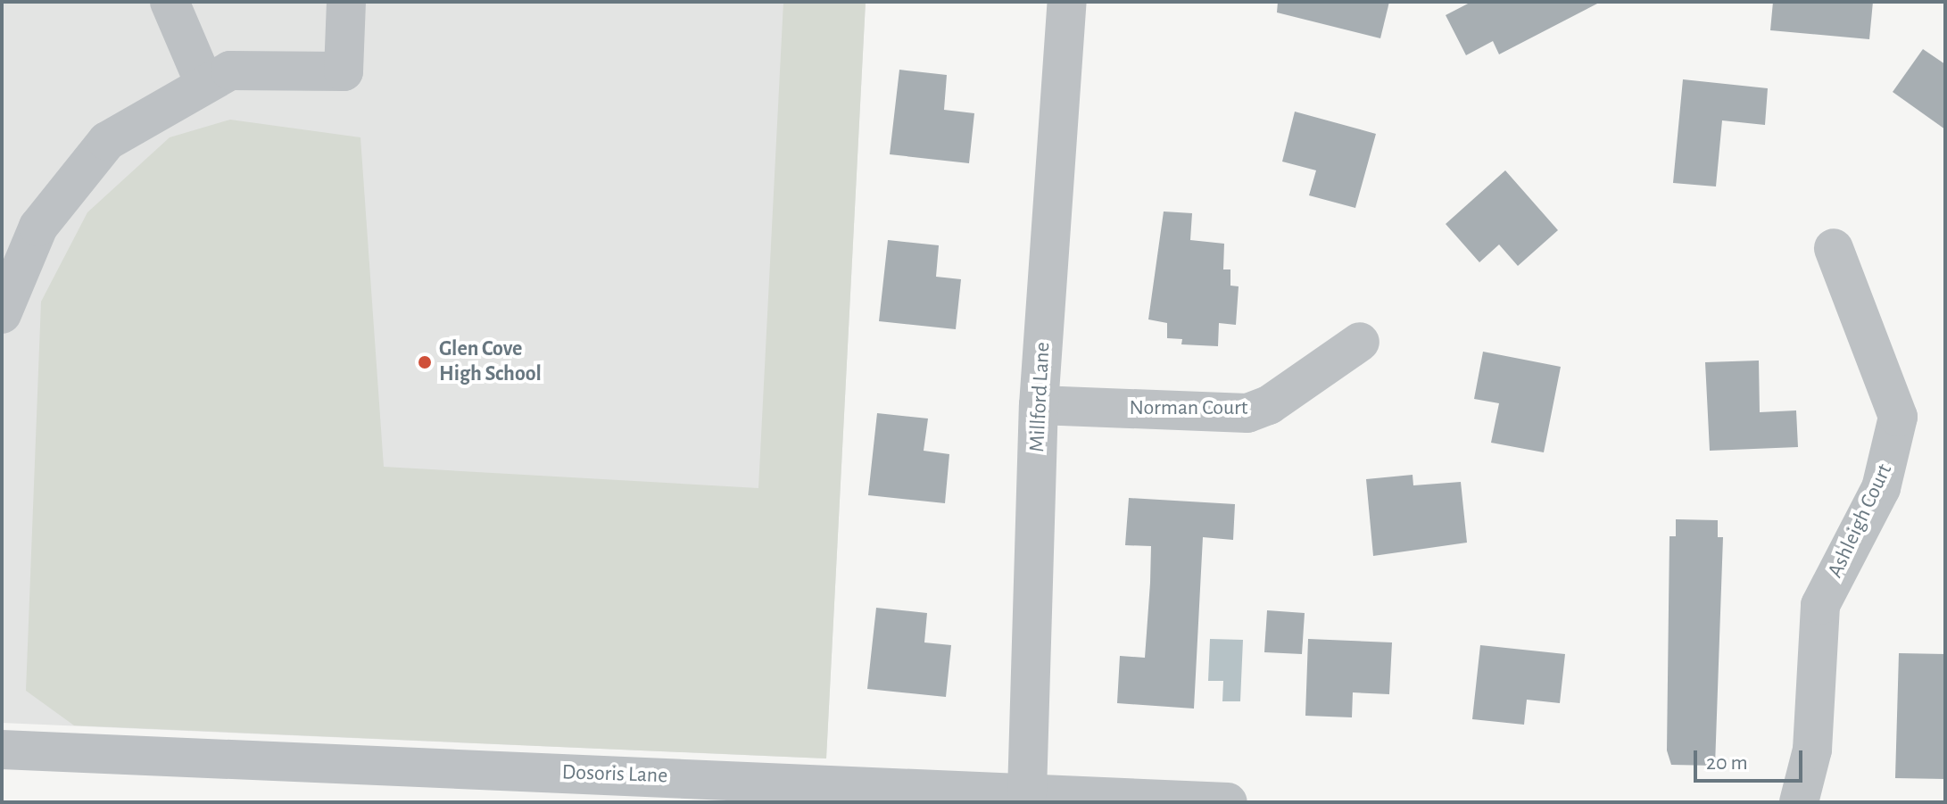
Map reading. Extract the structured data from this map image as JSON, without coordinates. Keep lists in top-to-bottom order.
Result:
{
  "streets": {
    "street": [
      "Millford Lane",
      "Norman Court",
      "Ashleigh Court",
      "Dosoris Lane"
    ]
  },
  "crossings": [
    ["Millford Lane", "Norman Court"],
    ["Millford Lane", "Dosoris Lane"]
  ],
  "places": ["Glen Cove High School"],
  "scale_bar": "20 m"
}
